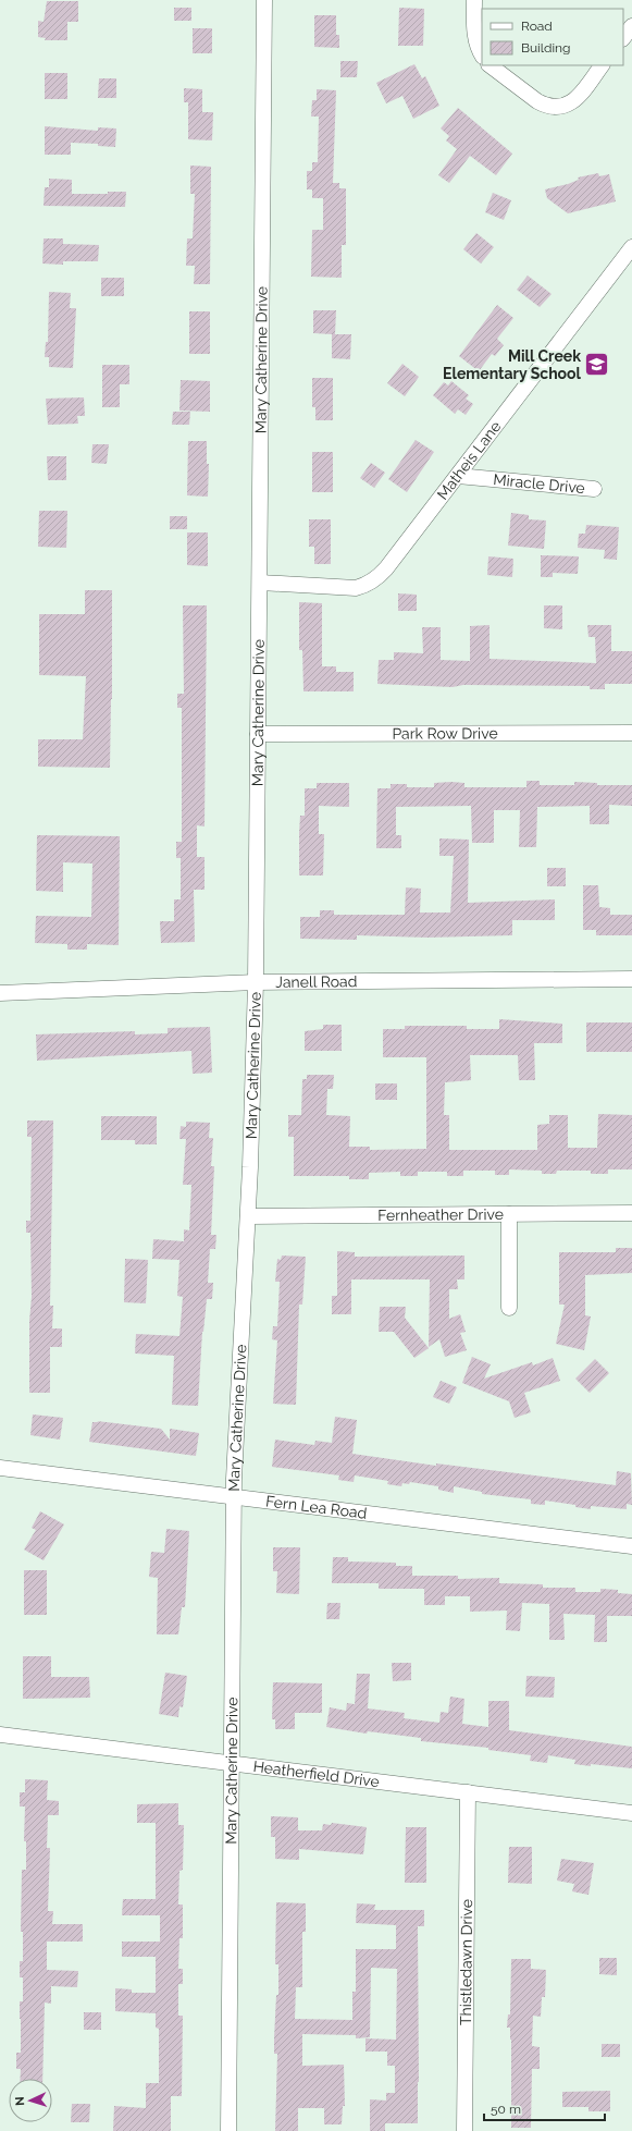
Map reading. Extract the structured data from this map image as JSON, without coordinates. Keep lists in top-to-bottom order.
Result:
{
  "streets": {
    "street": [
      "Mary Catherine Drive",
      "Matheis Lane",
      "Miracle Drive",
      "Park Row Drive",
      "Janell Road",
      "Fernheather Drive",
      "Fern Lea Road",
      "Heatherfield Drive",
      "Thistledawn Drive"
    ]
  },
  "crossings": [
    ["Mary Catherine Drive", "Matheis Lane"],
    ["Mary Catherine Drive", "Park Row Drive"],
    ["Mary Catherine Drive", "Janell Road"],
    ["Mary Catherine Drive", "Fernheather Drive"],
    ["Mary Catherine Drive", "Fern Lea Road"],
    ["Mary Catherine Drive", "Heatherfield Drive"],
    ["Matheis Lane", "Miracle Drive"],
    ["Heatherfield Drive", "Thistledawn Drive"]
  ],
  "places": {
    "school or university": ["Mill Creek Elementary School"]
  },
  "legend": ["Road", "Building"],
  "scale_bar": "50 m",
  "north": "left"
}
